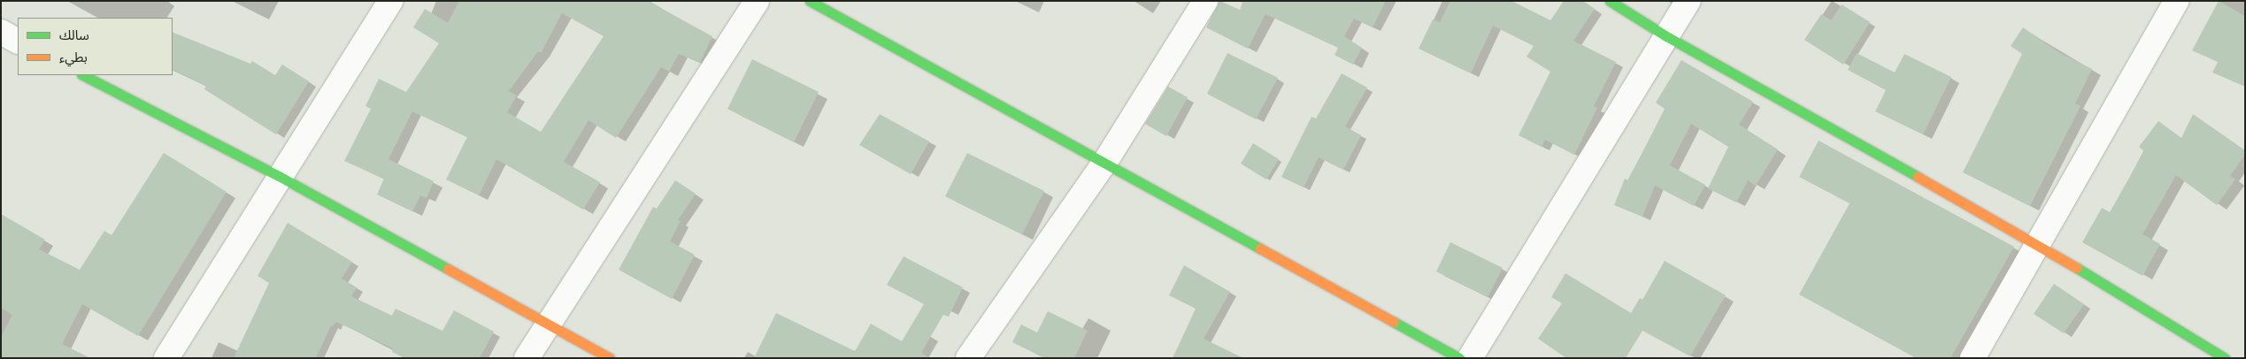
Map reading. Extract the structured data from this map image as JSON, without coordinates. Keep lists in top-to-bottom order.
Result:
{
  "legend": ["سالك", "بطيء"]
}
